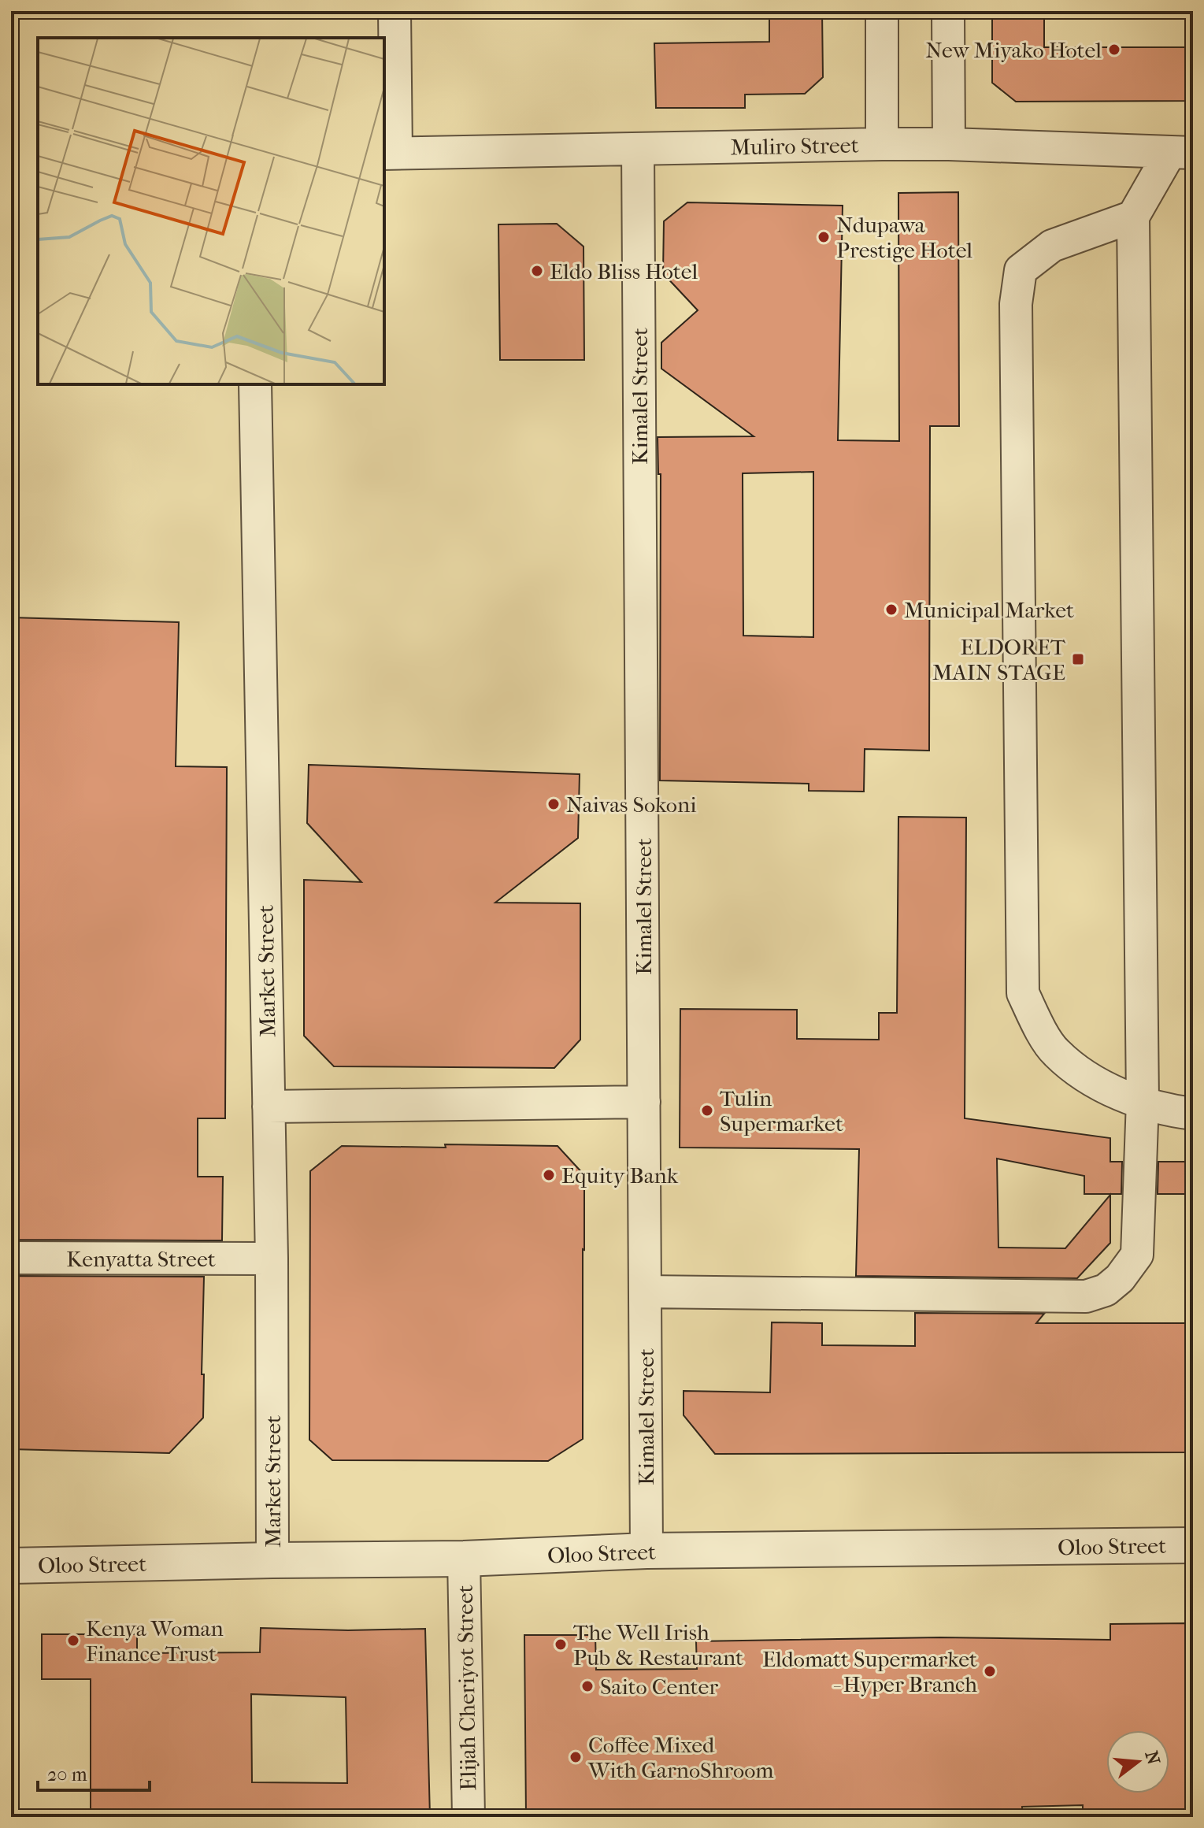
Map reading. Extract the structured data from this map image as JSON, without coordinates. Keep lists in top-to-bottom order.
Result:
{
  "streets": {
    "street": [
      "Muliro Street",
      "Kimalel Street",
      "Market Street",
      "Kenyatta Street",
      "Oloo Street",
      "Elijah Cheriyot Street"
    ]
  },
  "crossings": [
    ["Muliro Street", "Kimalel Street"],
    ["Kimalel Street", "Oloo Street"],
    ["Market Street", "Kenyatta Street"],
    ["Market Street", "Oloo Street"],
    ["Oloo Street", "Elijah Cheriyot Street"]
  ],
  "places": {
    "other": [
      "New Miyako Hotel",
      "Ndupawa Prestige Hotel",
      "Eldo Bliss Hotel",
      "Municipal Market",
      "Naivas Sokoni",
      "Tulin Supermarket",
      "Equity Bank",
      "Kenya Woman Finance Trust",
      "The Well Irish Pub & Restaurant",
      "Eldomatt Supermarket - Hyper Branch",
      "Saito Center",
      "Coffee Mixed With GarnoShroom"
    ],
    "transit": ["ELDORET MAIN STAGE"]
  },
  "scale_bar": "20 m",
  "north": "right"
}
